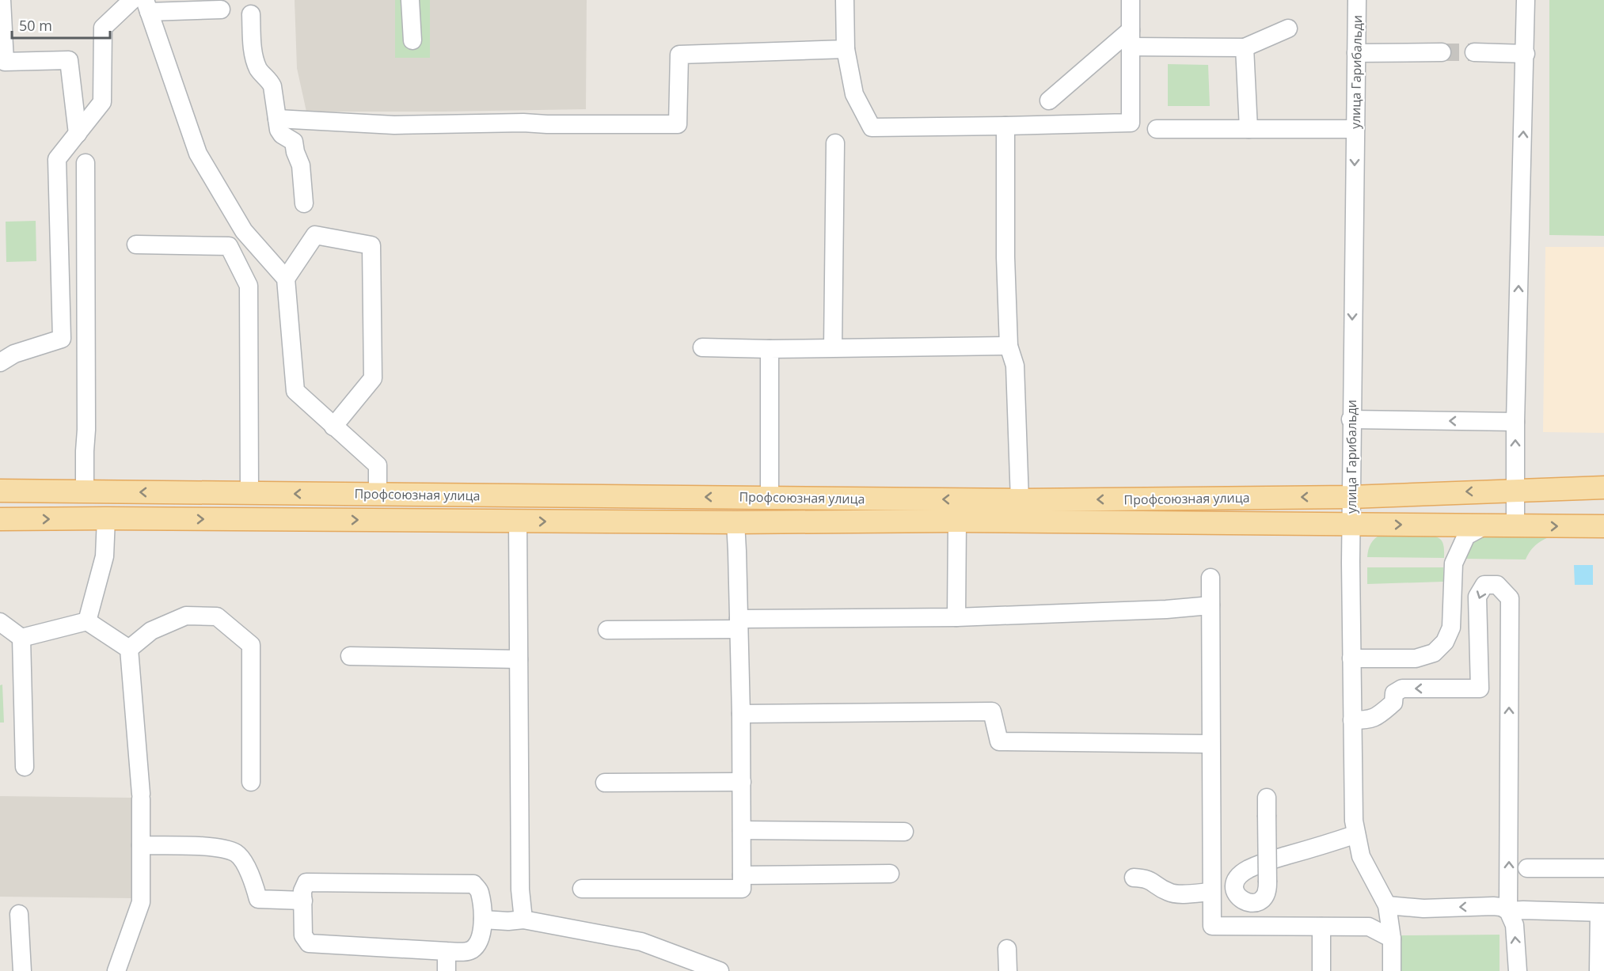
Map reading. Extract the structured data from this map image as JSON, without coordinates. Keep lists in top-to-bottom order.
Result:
{
  "streets": {
    "main road": ["Профсоюзная улица"],
    "street": ["улица Гарибальди"]
  },
  "crossings": [
    ["улица Гарибальди", "Профсоюзная улица"]
  ],
  "scale_bar": "50 m"
}
